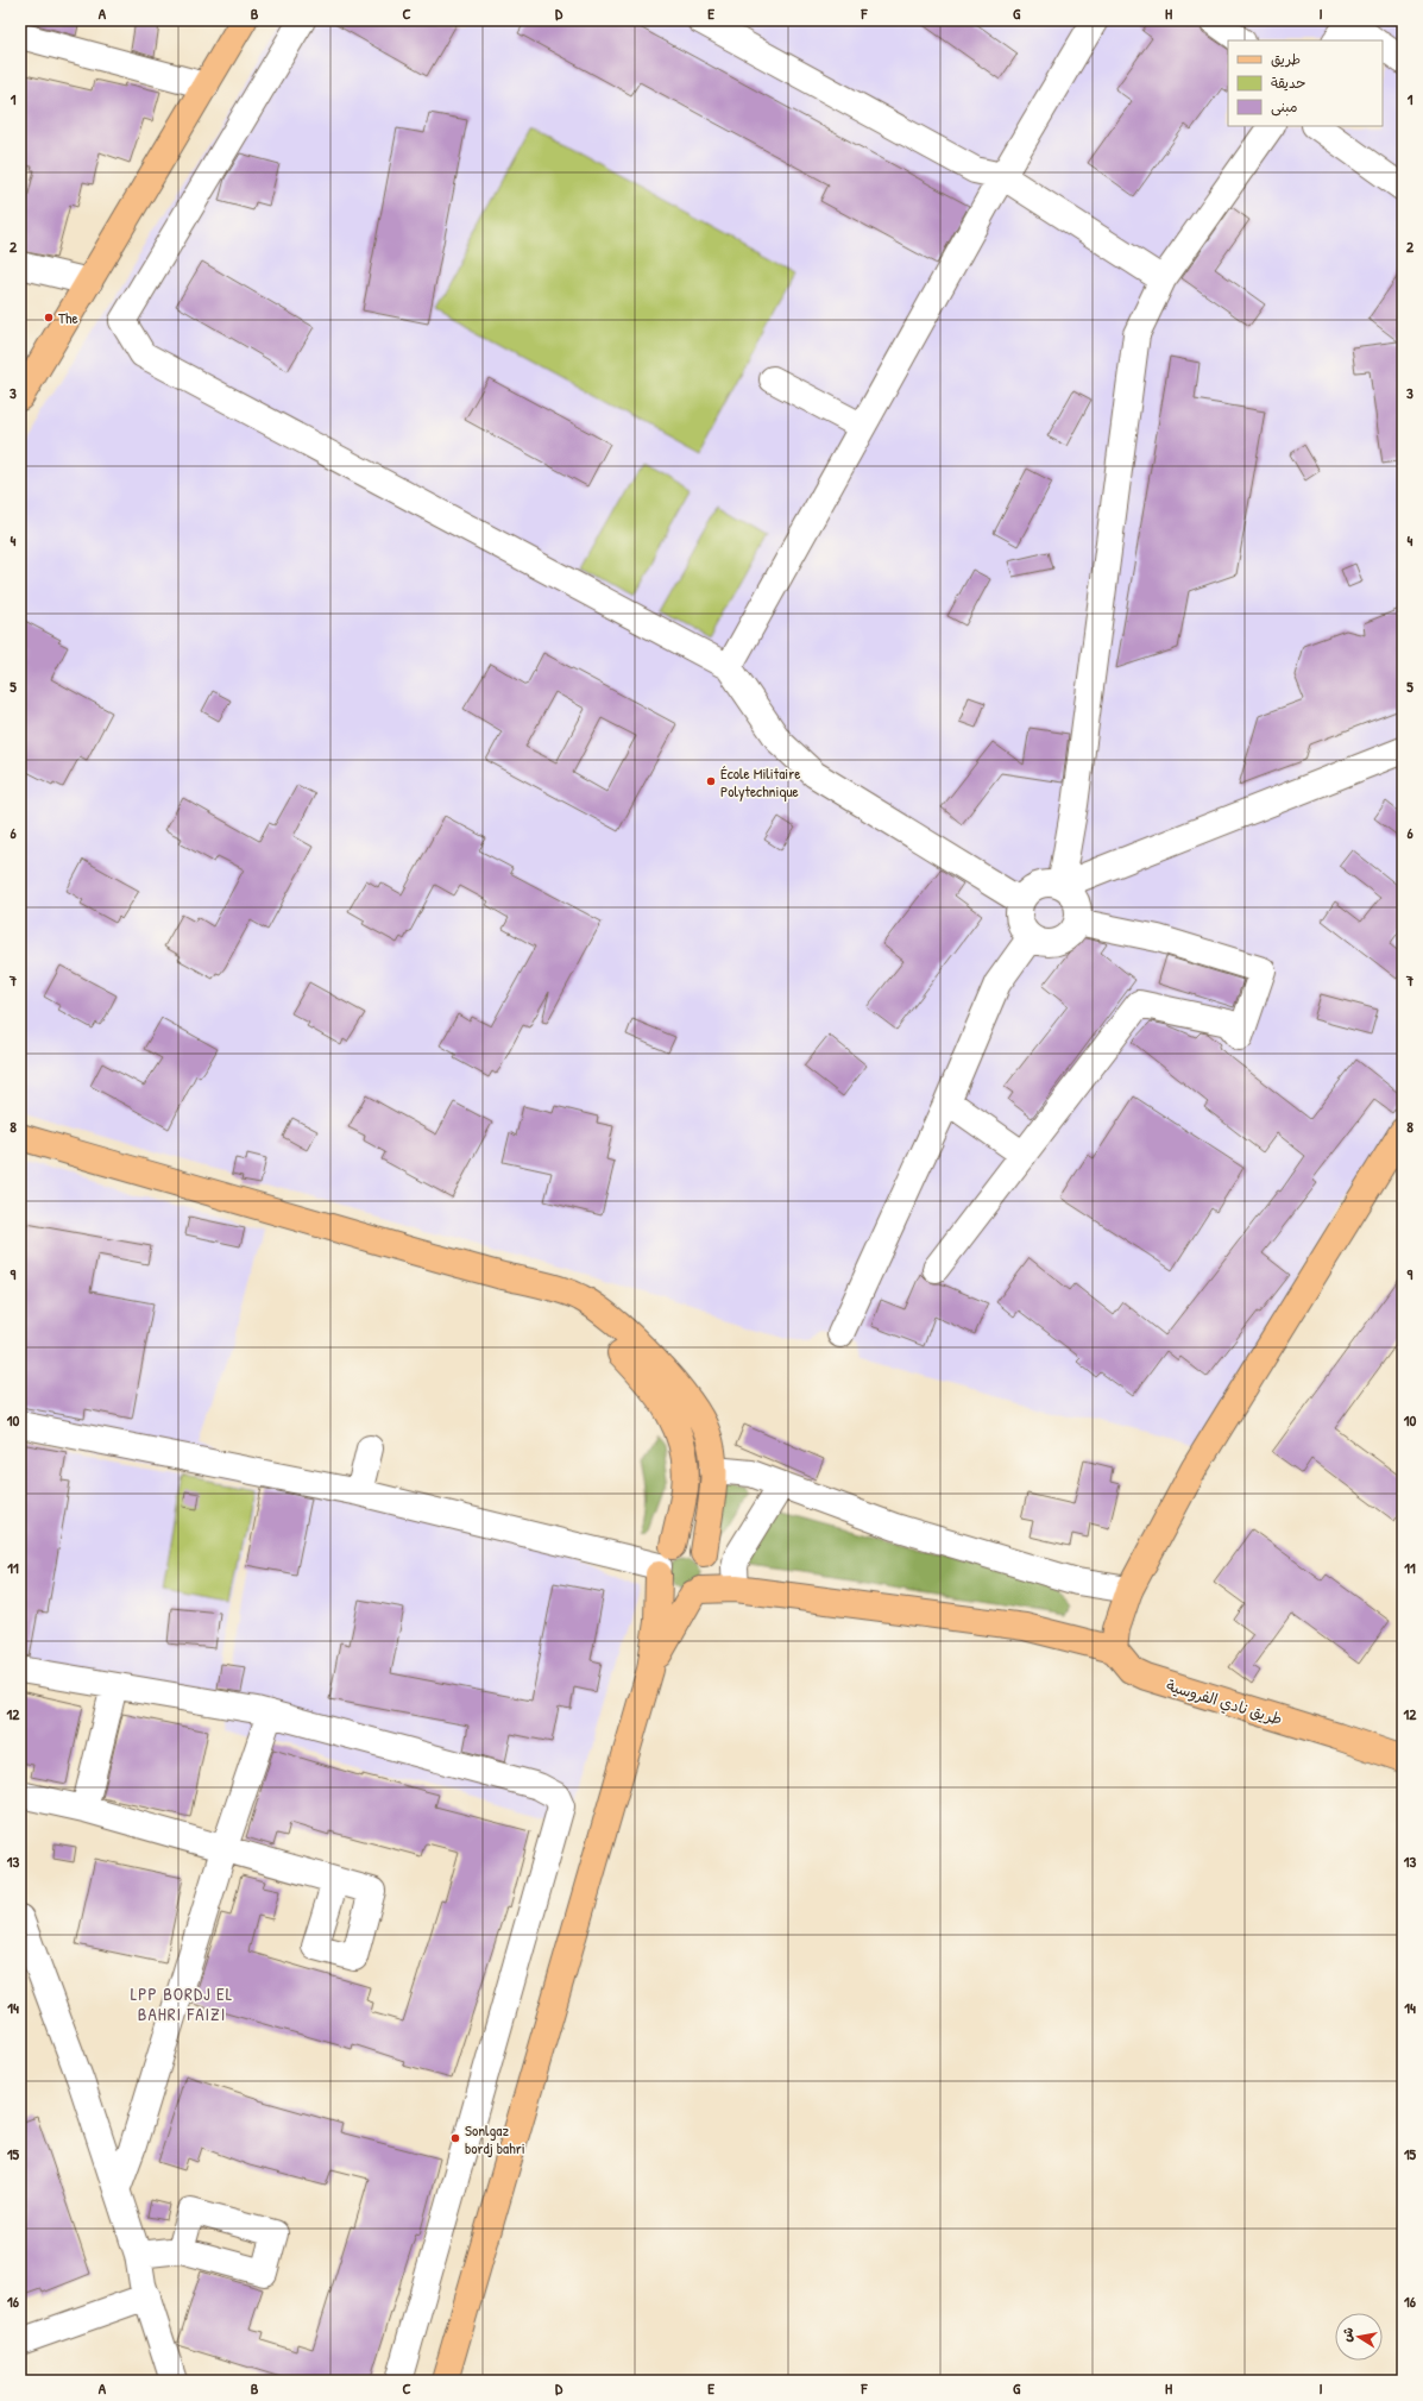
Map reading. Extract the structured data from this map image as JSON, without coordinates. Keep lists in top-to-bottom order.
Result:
{
  "streets": {
    "main road": ["طريق نادي الفروسية"]
  },
  "districts": ["LPP BORDJ EL BAHRI FAIZI"],
  "places": ["The", "École Militaire Polytechnique", "Sonlgaz bordj bahri"],
  "legend": ["طريق", "حديقة", "مبنى"],
  "north": "left",
  "grid": {
    "columns": [
      "A",
      "B",
      "C",
      "D",
      "E",
      "F",
      "G",
      "H",
      "I"
    ],
    "rows": [
      "1",
      "2",
      "3",
      "4",
      "5",
      "6",
      "7",
      "8",
      "9",
      "10",
      "11",
      "12",
      "13",
      "14",
      "15",
      "16"
    ]
  }
}
